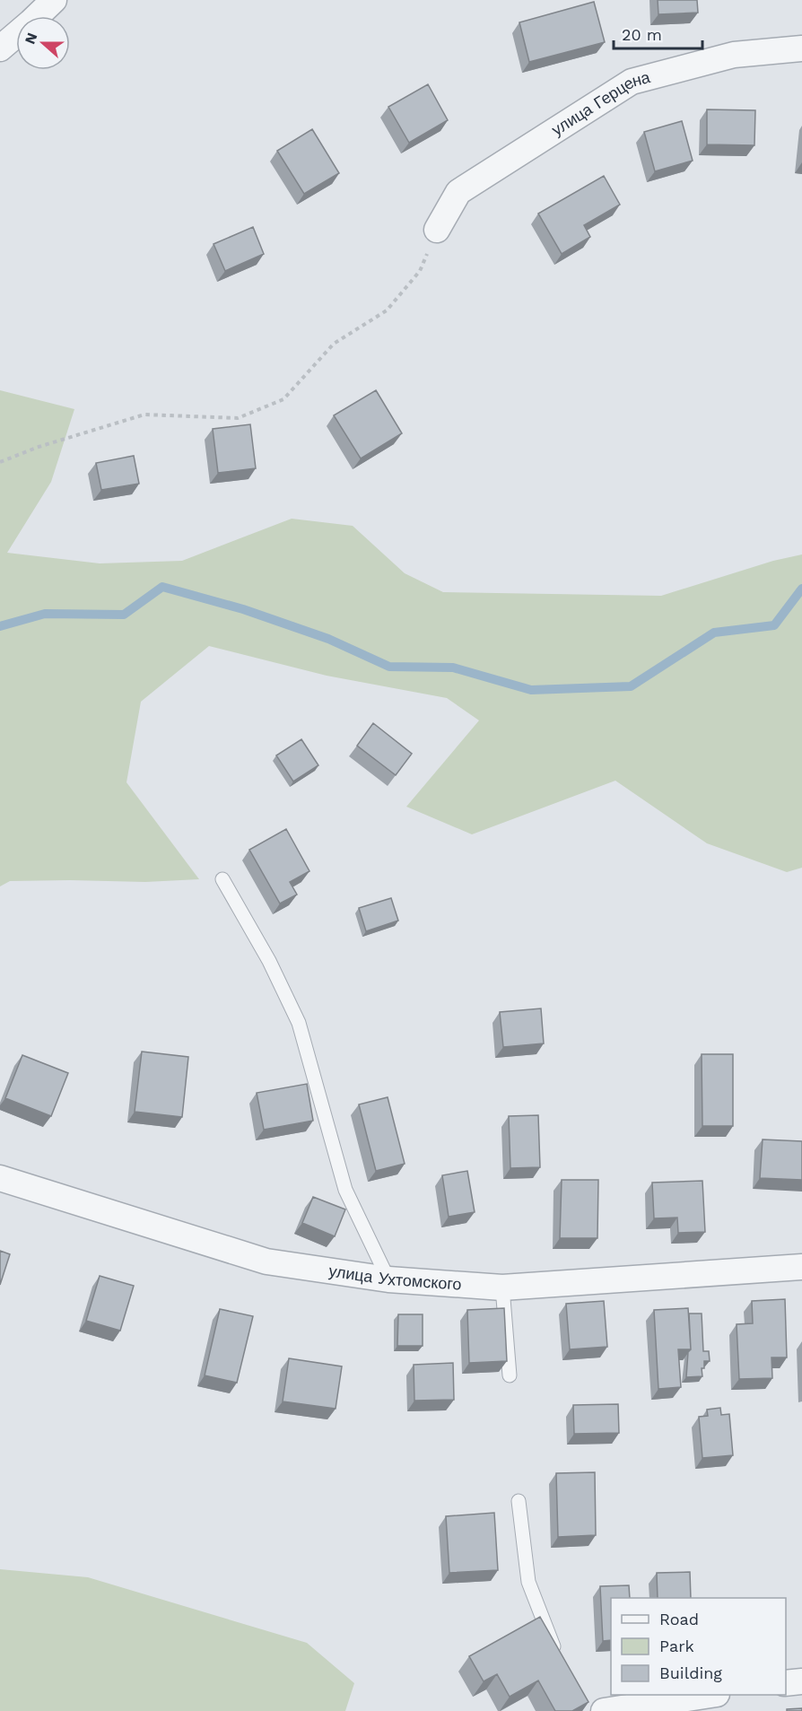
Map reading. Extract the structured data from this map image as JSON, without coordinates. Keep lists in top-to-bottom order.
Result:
{
  "streets": {
    "street": ["улица Герцена", "улица Ухтомского"]
  },
  "legend": ["Road", "Park", "Building"],
  "scale_bar": "20 m",
  "north": "left"
}
